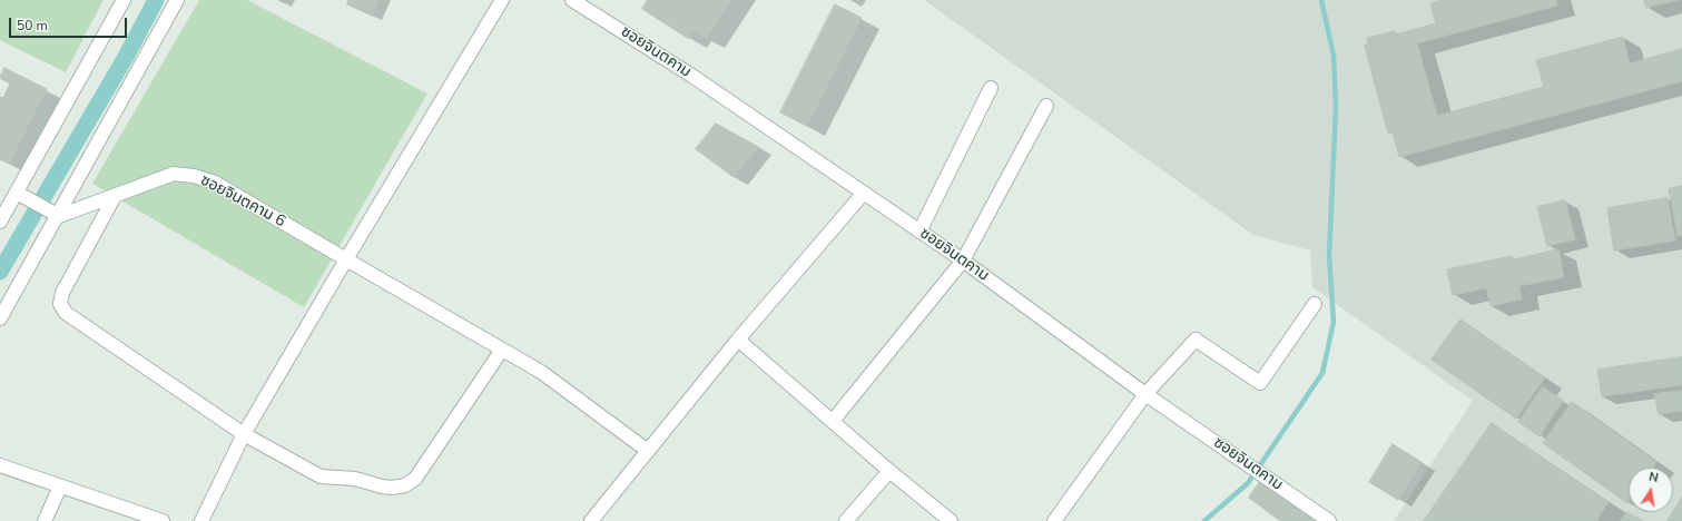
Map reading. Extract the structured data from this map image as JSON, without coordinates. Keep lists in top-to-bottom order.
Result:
{
  "streets": {
    "street": ["ซอยจินตคาม", "ซอยจินตคาม 6"]
  },
  "scale_bar": "50 m",
  "north": "top"
}
